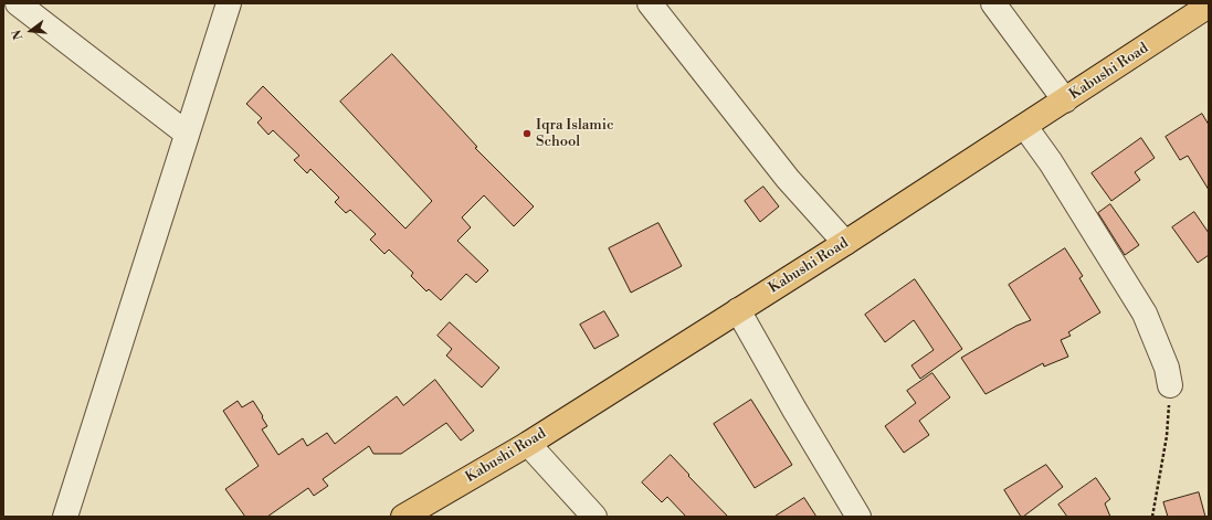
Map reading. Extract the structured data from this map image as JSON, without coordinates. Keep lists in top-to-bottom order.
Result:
{
  "streets": {
    "main road": ["Kabushi Road"]
  },
  "places": ["Iqra Islamic School"],
  "north": "left"
}
